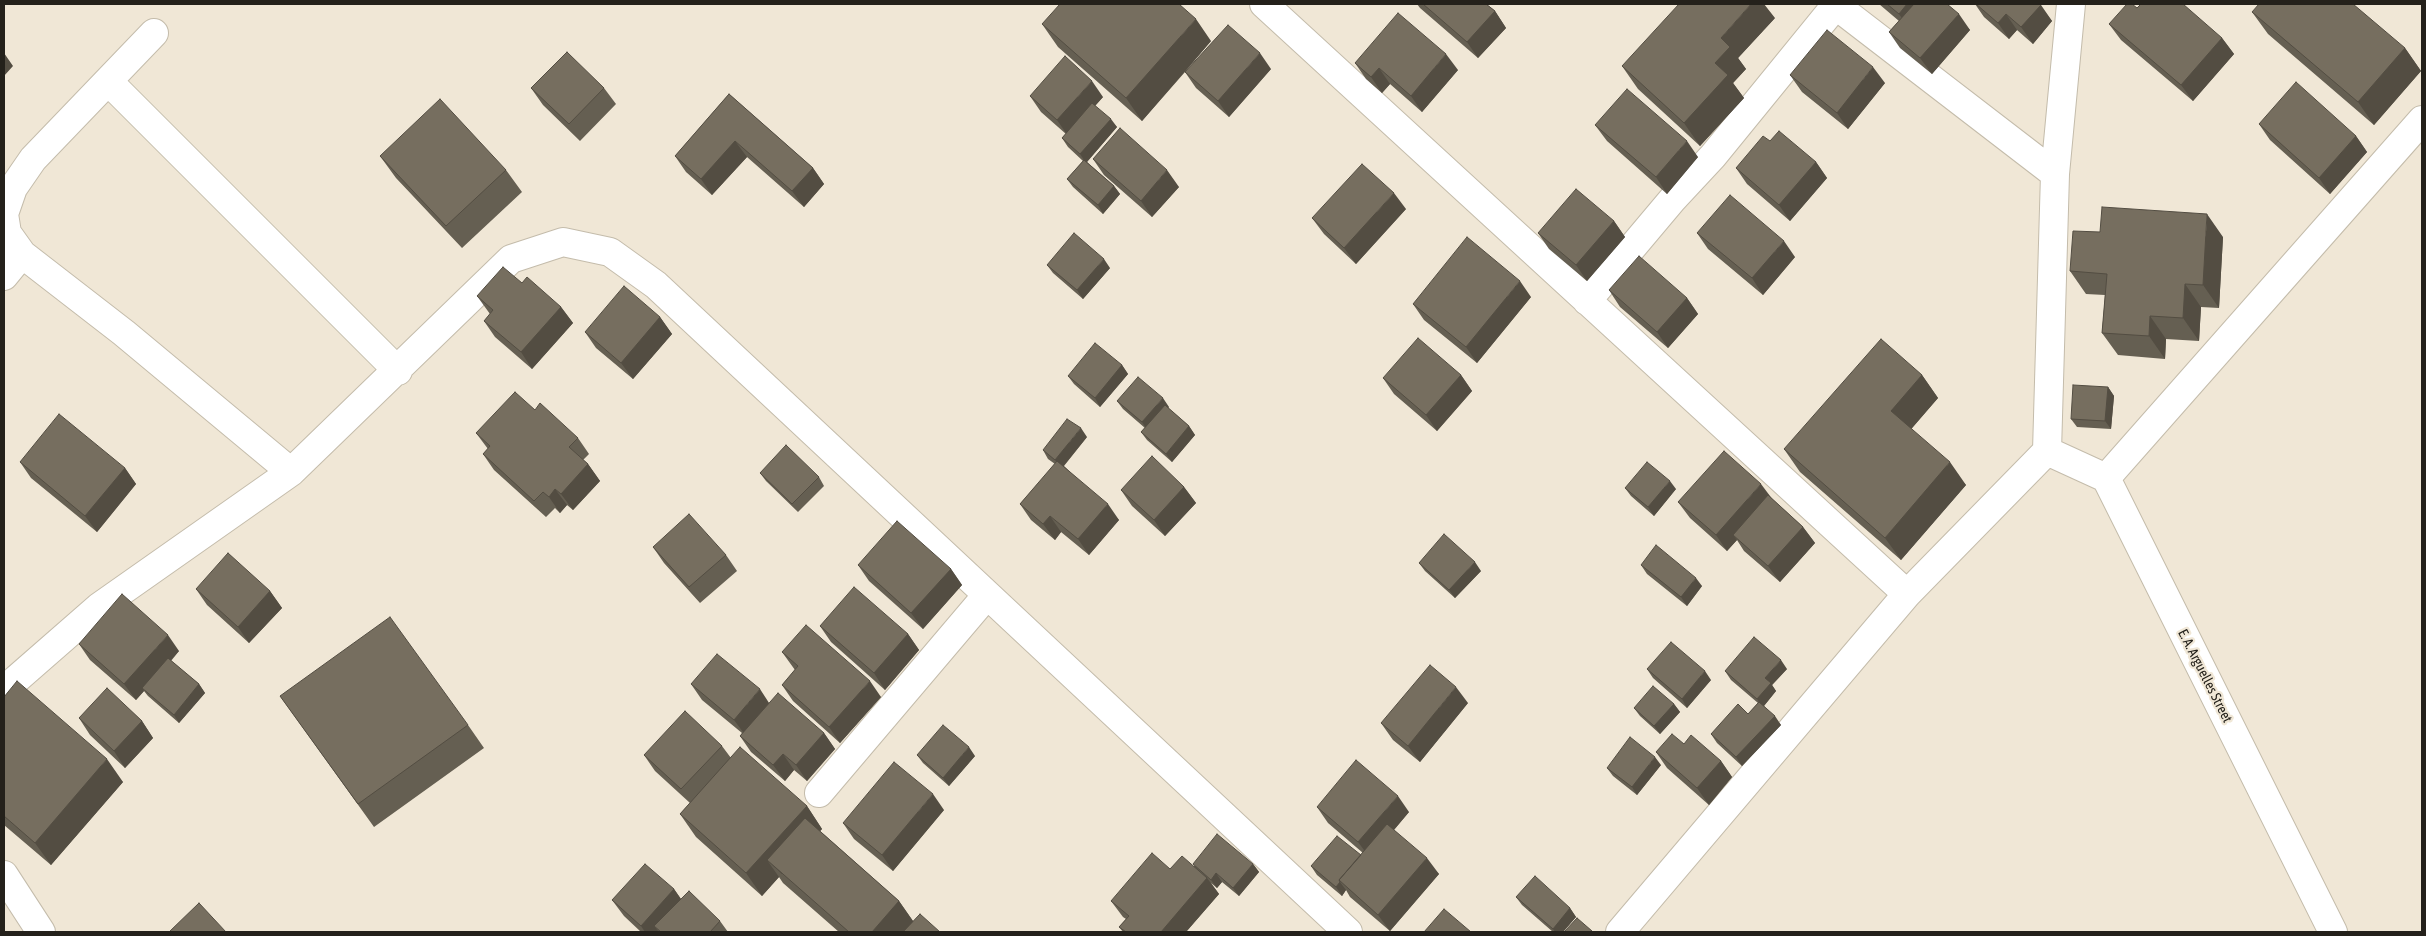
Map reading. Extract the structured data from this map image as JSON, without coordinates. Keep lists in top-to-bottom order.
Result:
{
  "streets": {
    "street": ["E. A. Arguelles Street"]
  }
}
